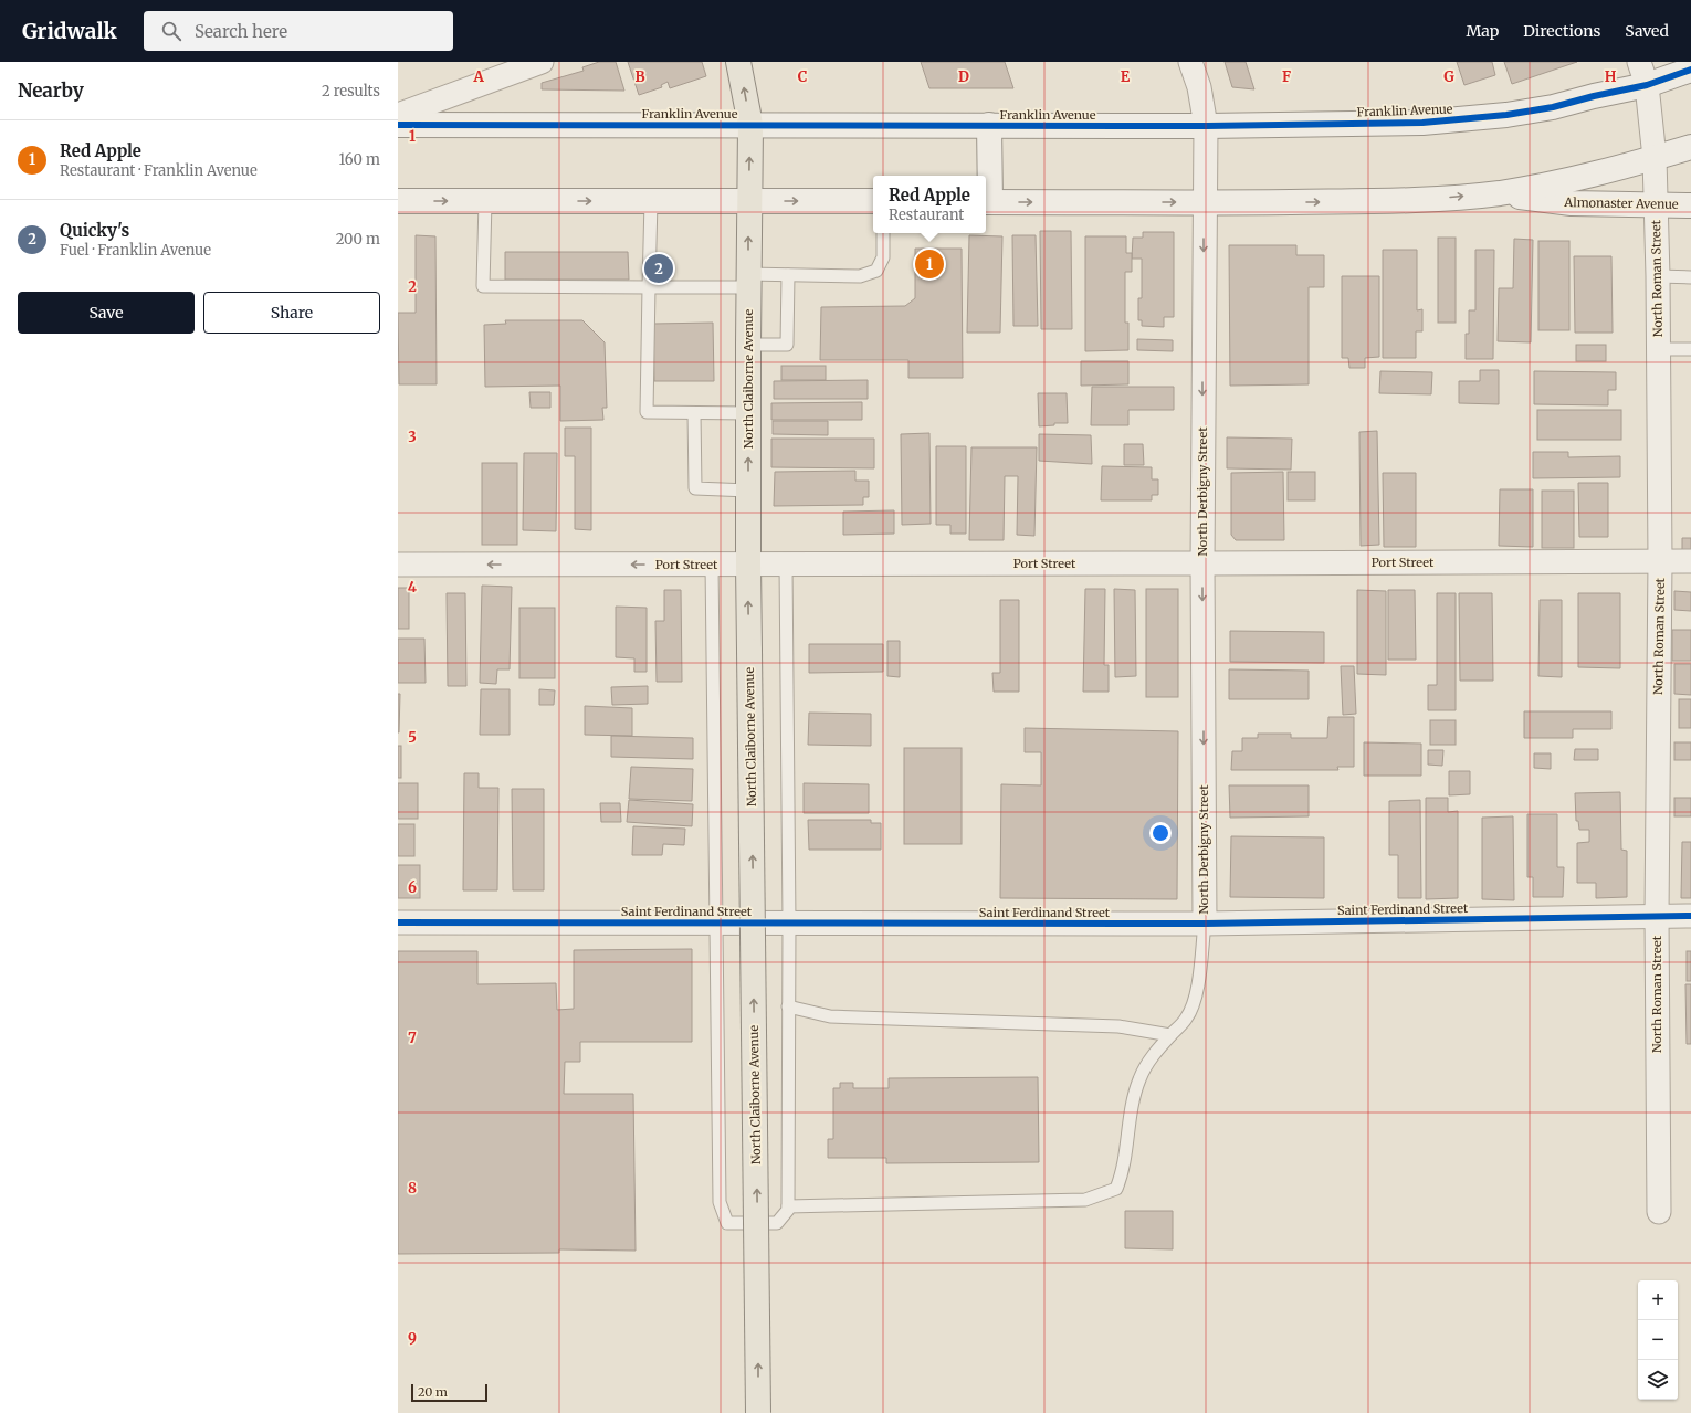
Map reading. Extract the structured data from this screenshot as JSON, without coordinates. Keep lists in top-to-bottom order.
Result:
{
  "streets": {
    "main road": ["North Claiborne Avenue"],
    "street": [
      "Franklin Avenue",
      "Almonaster Avenue",
      "North Roman Street",
      "North Derbigny Street",
      "Port Street",
      "Saint Ferdinand Street"
    ]
  },
  "crossings": [
    ["Franklin Avenue", "North Roman Street"],
    ["Franklin Avenue", "North Claiborne Avenue"],
    ["Franklin Avenue", "North Derbigny Street"],
    ["Almonaster Avenue", "North Roman Street"],
    ["North Roman Street", "Port Street"],
    ["North Roman Street", "Saint Ferdinand Street"],
    ["North Claiborne Avenue", "Port Street"],
    ["North Derbigny Street", "Port Street"],
    ["North Derbigny Street", "Saint Ferdinand Street"]
  ],
  "one_way": ["North Claiborne Avenue", "North Derbigny Street"],
  "scale_bar": "20 m",
  "page": {
    "header": "Gridwalk",
    "search": "Search here",
    "nav": ["Map", "Directions", "Saved"],
    "heading": ["Nearby", "2 results"],
    "list": [
      {
        "mark": "1",
        "name": "Red Apple",
        "note": "Restaurant · Franklin Avenue",
        "value": "160 m"
      },
      {
        "mark": "2",
        "name": "Quicky's",
        "note": "Fuel · Franklin Avenue",
        "value": "200 m"
      }
    ],
    "popup": ["Red Apple", "Restaurant"],
    "pins": ["1", "2"],
    "buttons": ["Save", "Share"],
    "map_buttons": ["+", "−"],
    "scale": "20 m"
  },
  "grid": {
    "columns": [
      "A",
      "B",
      "C",
      "D",
      "E",
      "F",
      "G",
      "H"
    ],
    "rows": [
      "1",
      "2",
      "3",
      "4",
      "5",
      "6",
      "7",
      "8",
      "9"
    ]
  }
}
